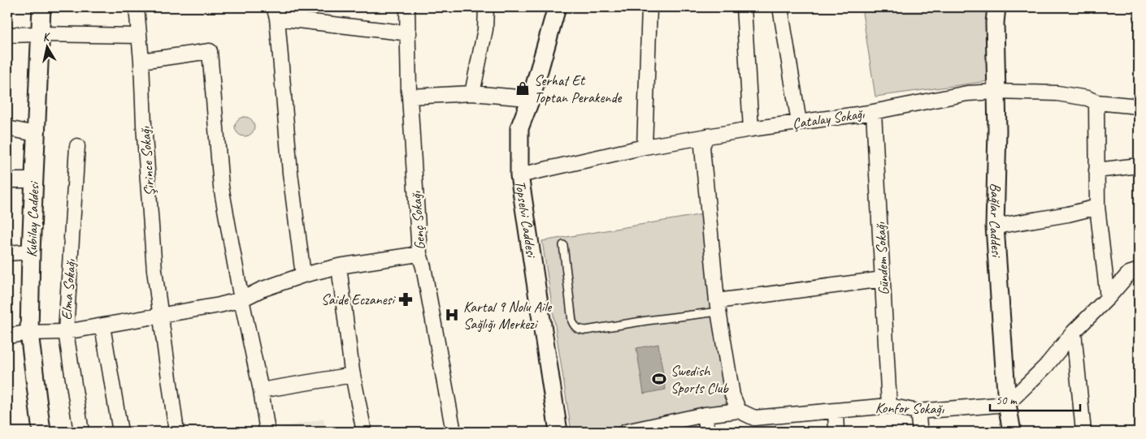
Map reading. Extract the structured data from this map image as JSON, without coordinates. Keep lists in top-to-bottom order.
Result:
{
  "streets": {
    "street": [
      "Çatalay Sokağı",
      "Şirince Sokağı",
      "Topselvi Caddesi",
      "Kubilay Caddesi",
      "Bağlar Caddesi",
      "Genç Sokağı",
      "Gündem Sokağı",
      "Elma Sokağı",
      "Konfor Sokağı"
    ]
  },
  "crossings": [
    ["Çatalay Sokağı", "Topselvi Caddesi"],
    ["Çatalay Sokağı", "Bağlar Caddesi"],
    ["Çatalay Sokağı", "Gündem Sokağı"],
    ["Bağlar Caddesi", "Konfor Sokağı"],
    ["Gündem Sokağı", "Konfor Sokağı"]
  ],
  "places": {
    "shop": ["Serhat Et Toptan Perakende"],
    "pharmacy": ["Saide Eczanesi"],
    "hospital": ["Kartal 9 Nolu Aile Sağlığı Merkezi"],
    "sports": ["Swedish Sports Club"]
  },
  "scale_bar": "50 m",
  "north": "top"
}
